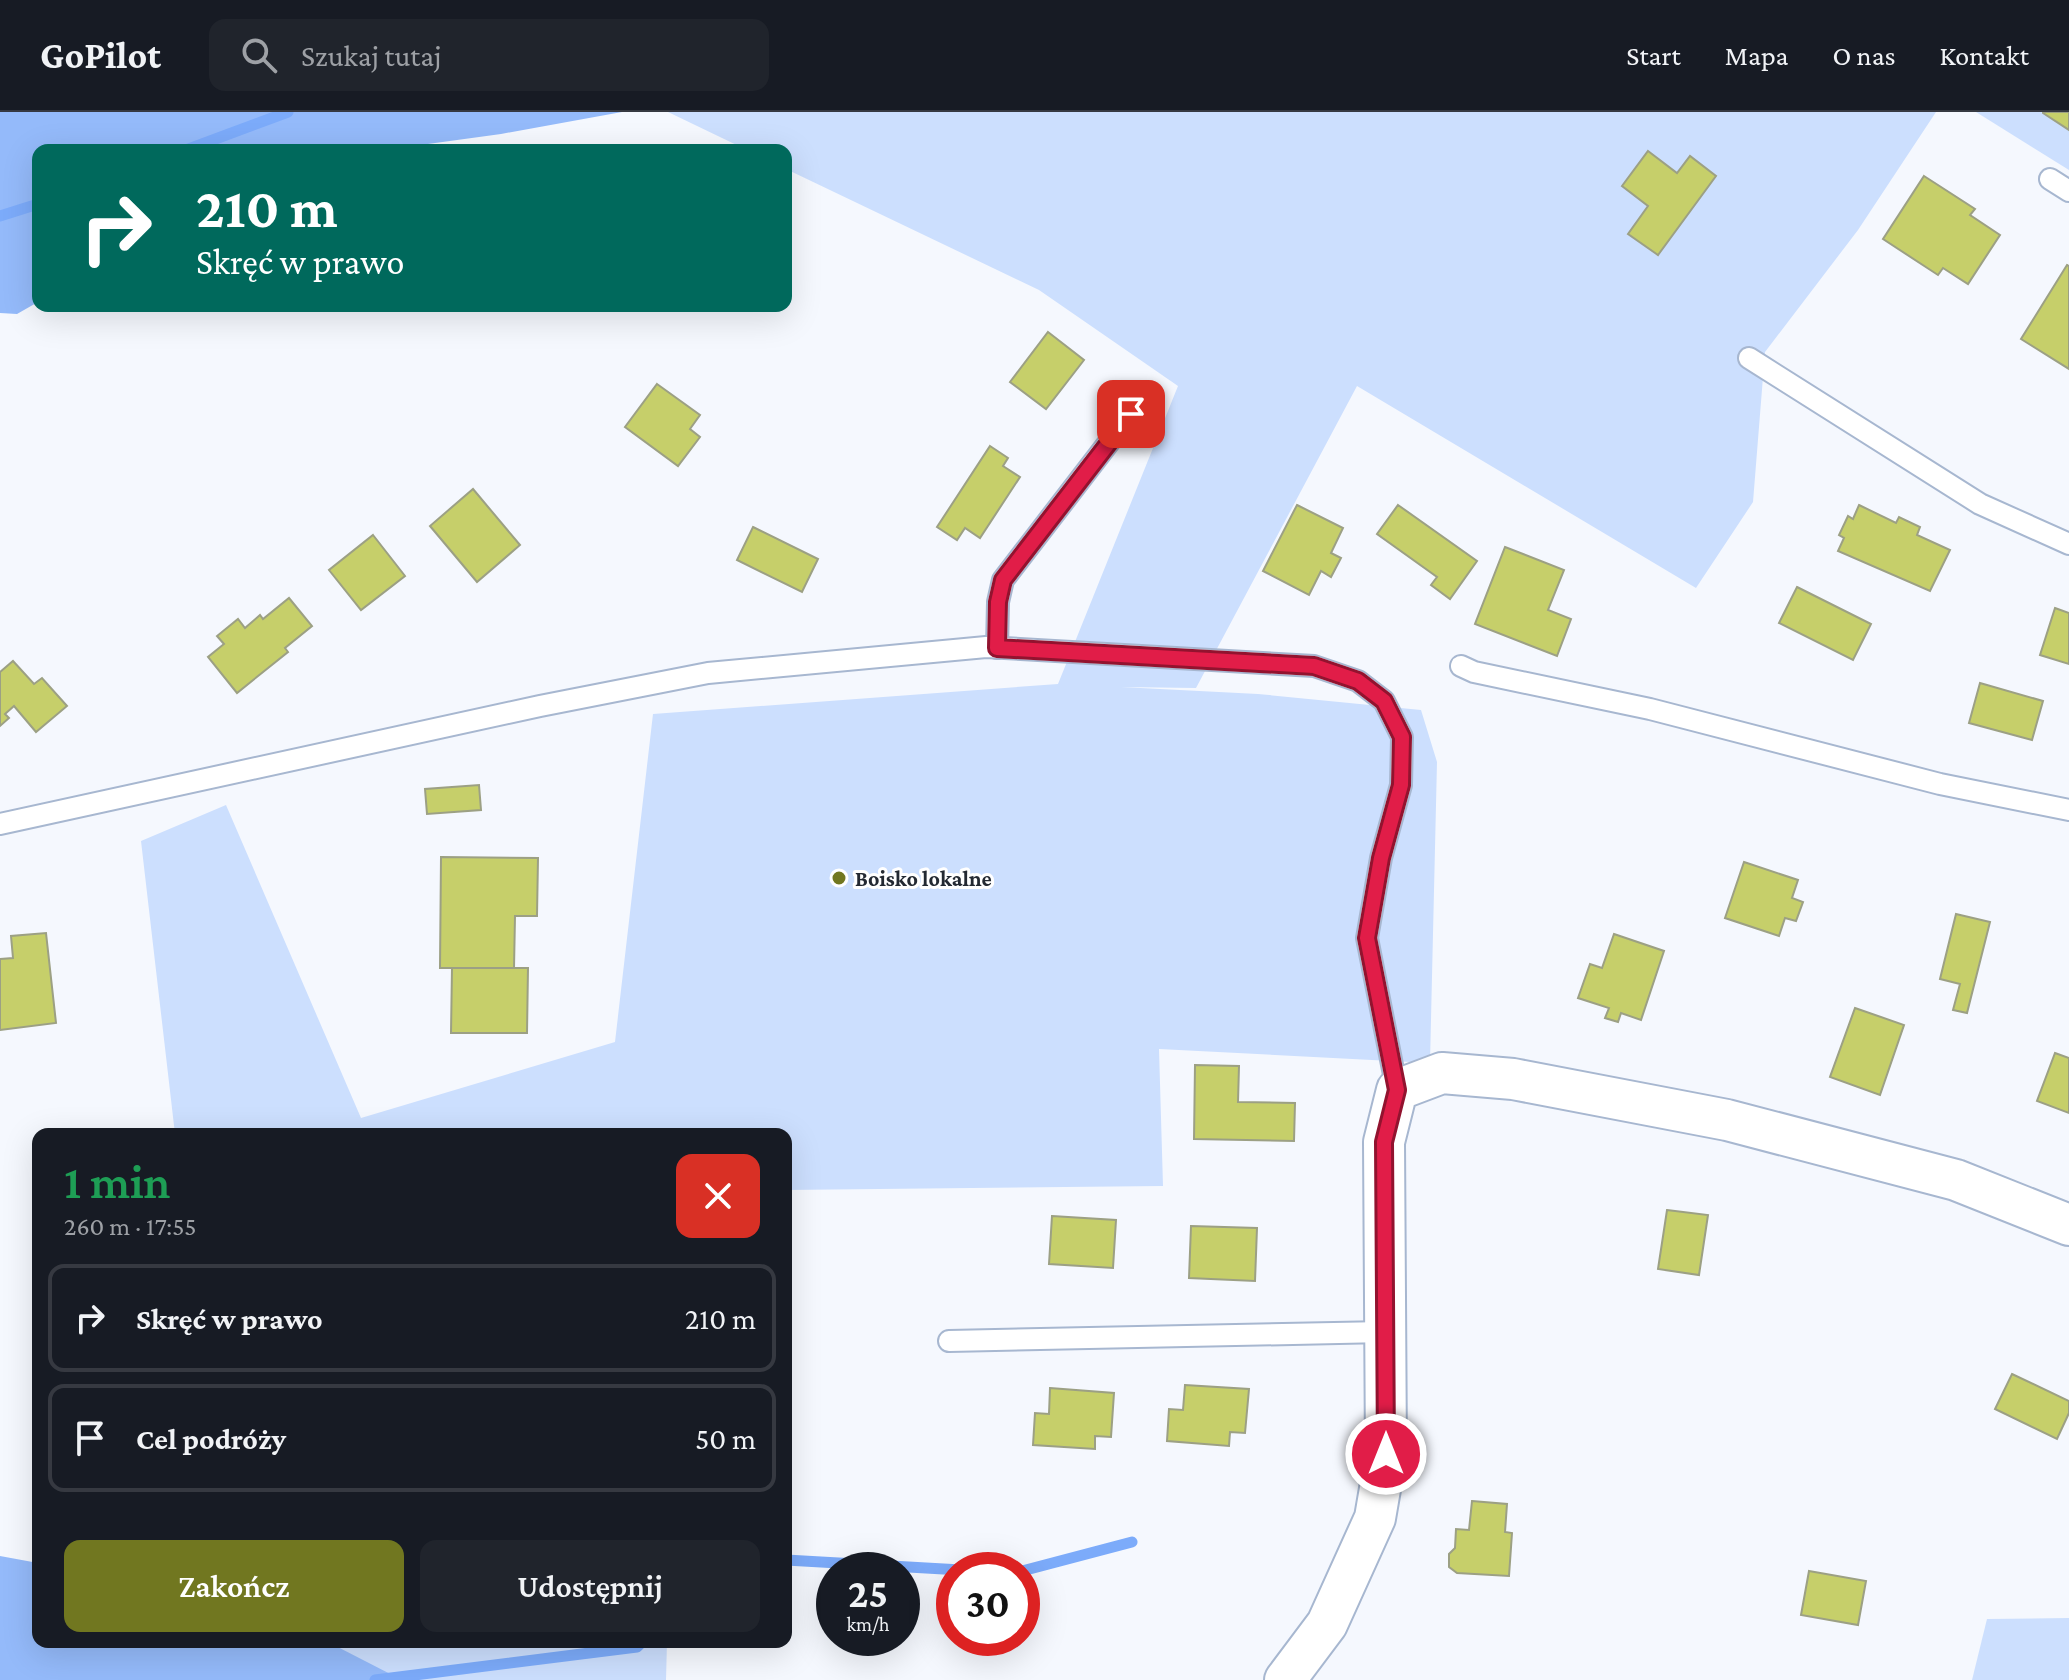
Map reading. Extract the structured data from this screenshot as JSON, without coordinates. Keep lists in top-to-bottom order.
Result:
{
  "places": ["Boisko lokalne"],
  "page": {
    "header": "GoPilot",
    "search": "Szukaj tutaj",
    "nav": [
      "Start",
      "Mapa",
      "O nas",
      "Kontakt"
    ],
    "turn": ["210 m", "Skręć w prawo"],
    "heading": ["1 min", "260 m · 17:55"],
    "list": [
      {
        "name": "Skręć w prawo",
        "value": "210 m"
      },
      {
        "name": "Cel podróży",
        "value": "50 m"
      }
    ],
    "buttons": ["Zakończ", "Udostępnij"],
    "speed": "25 km/h",
    "limit": "30"
  }
}
